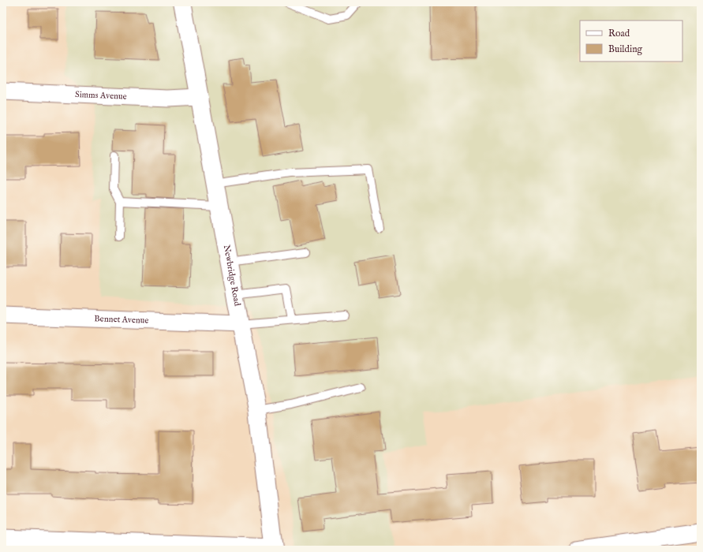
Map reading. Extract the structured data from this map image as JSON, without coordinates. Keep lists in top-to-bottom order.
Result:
{
  "streets": {
    "main road": ["Newbridge Road"],
    "street": ["Simms Avenue", "Bennet Avenue"]
  },
  "crossings": [
    ["Simms Avenue", "Newbridge Road"],
    ["Newbridge Road", "Bennet Avenue"]
  ],
  "legend": ["Road", "Building"]
}
